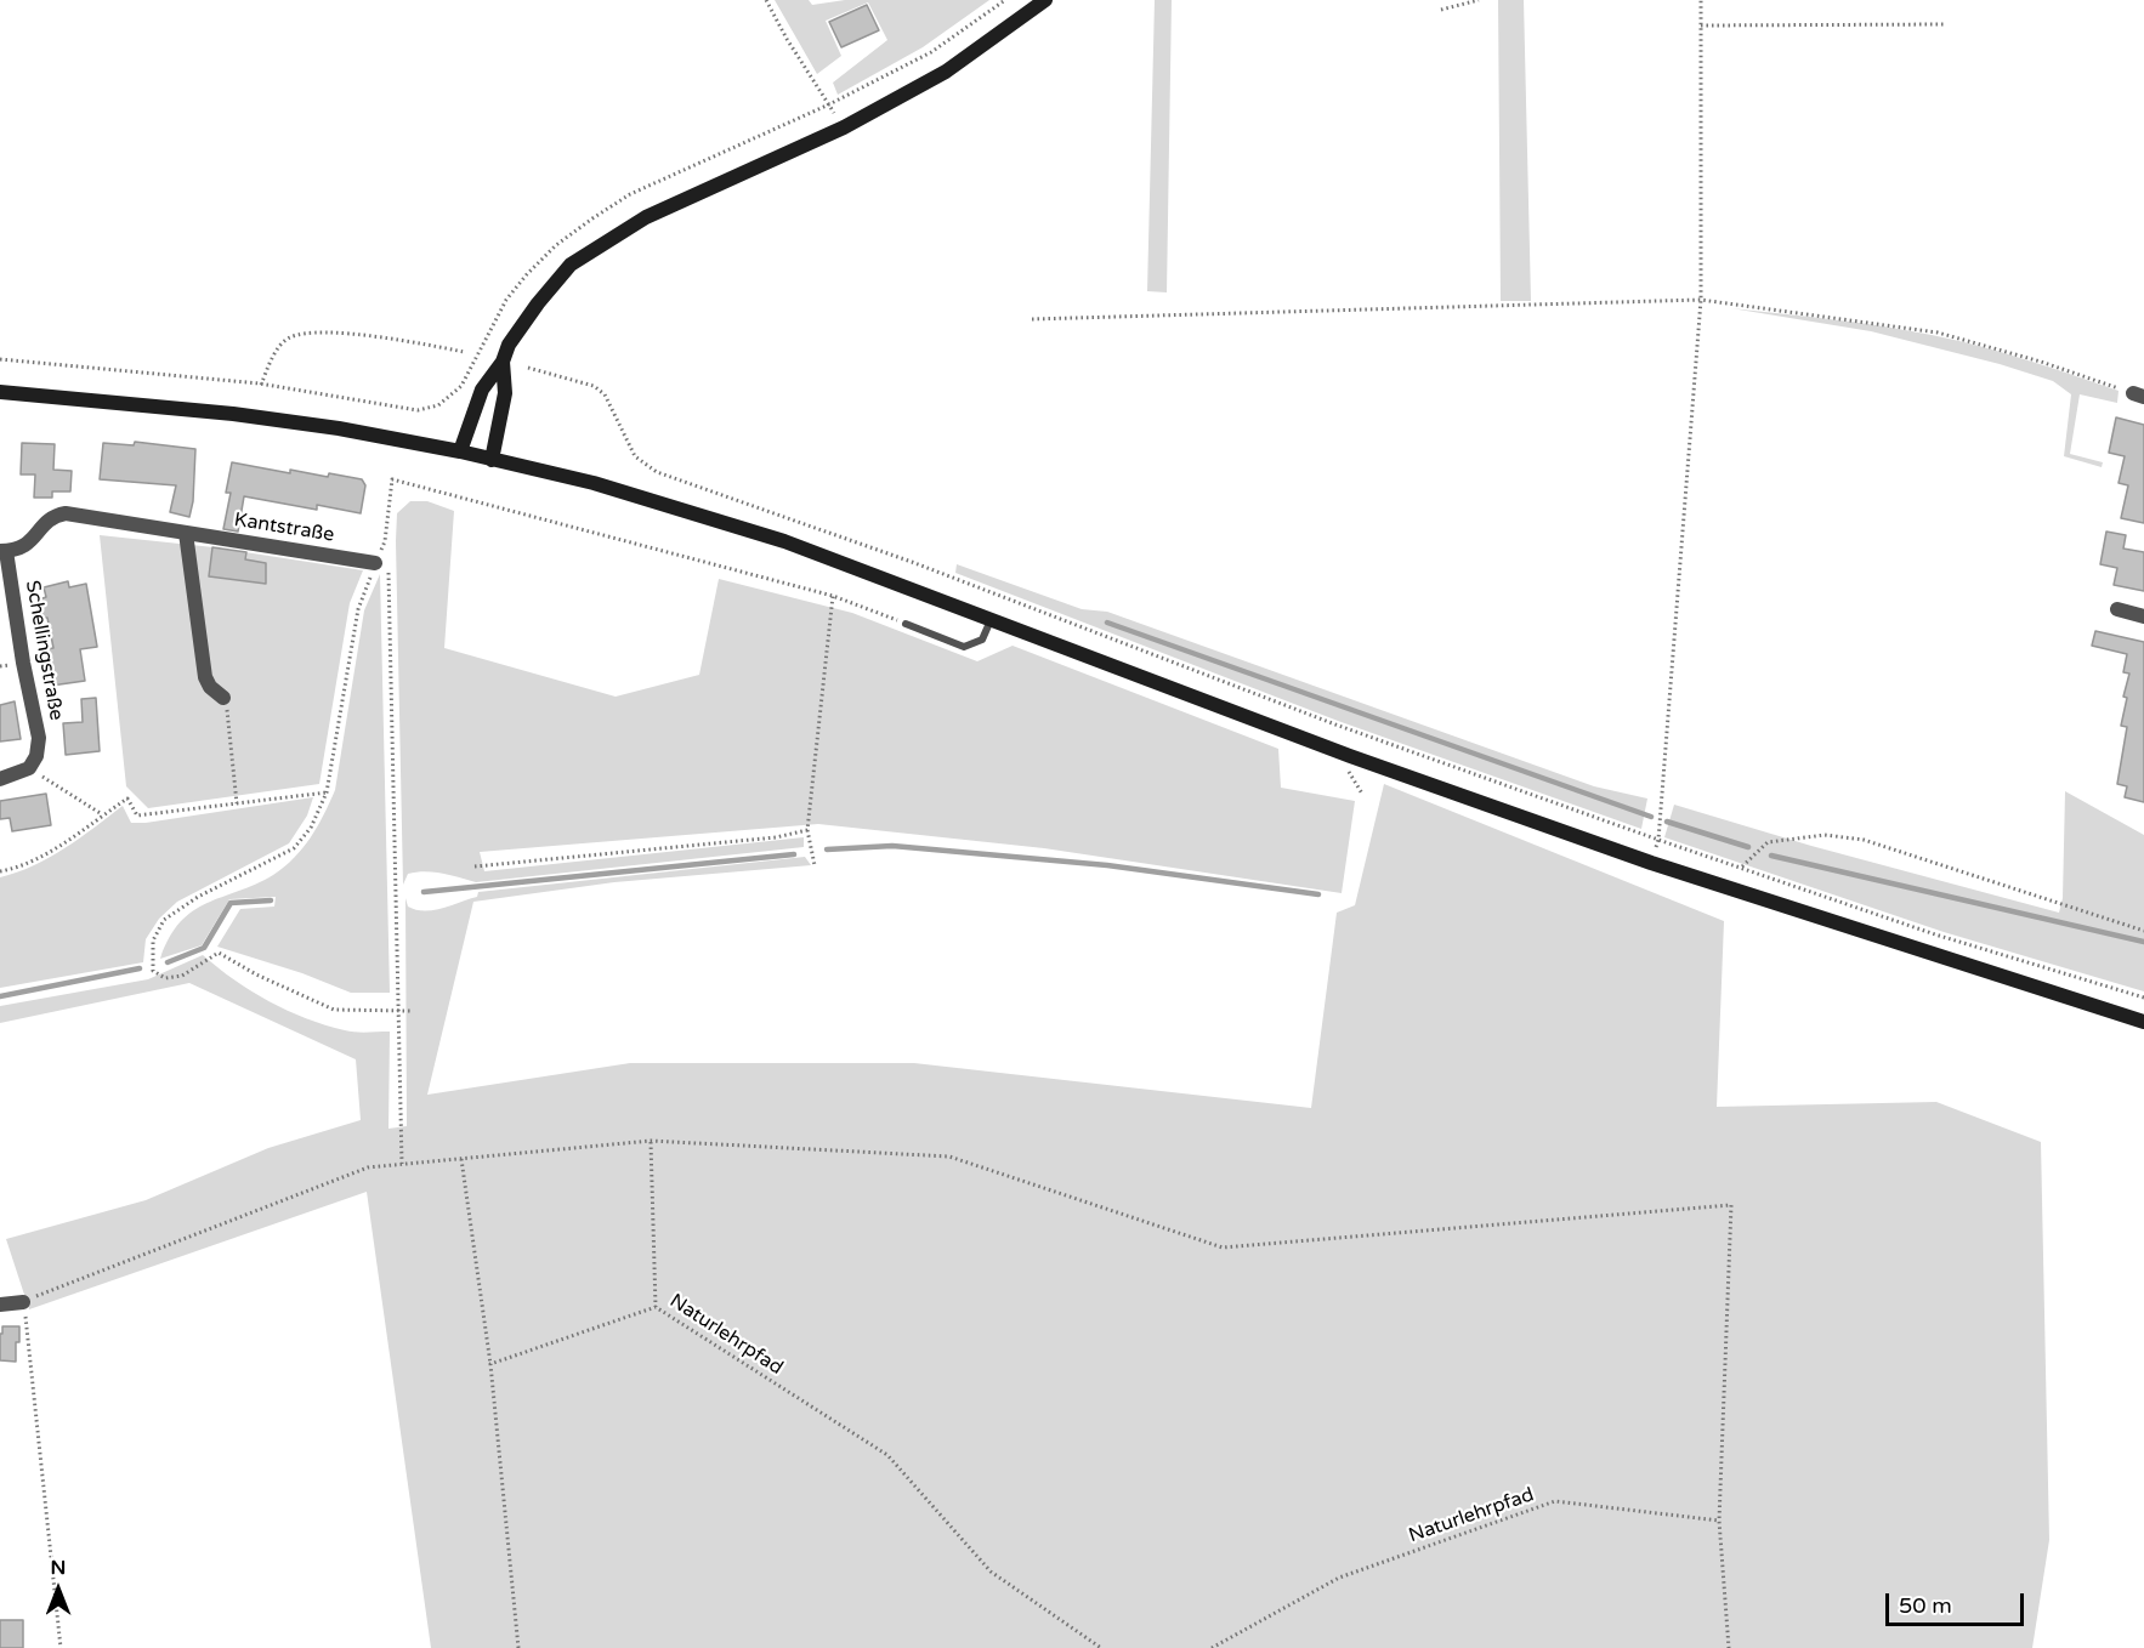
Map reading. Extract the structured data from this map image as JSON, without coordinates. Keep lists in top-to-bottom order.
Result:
{
  "streets": {
    "street": ["Kantstraße", "Schellingstraße"],
    "path": ["Naturlehrpfad"]
  },
  "crossings": [
    ["Kantstraße", "Schellingstraße"]
  ],
  "scale_bar": "50 m",
  "north": "top"
}
